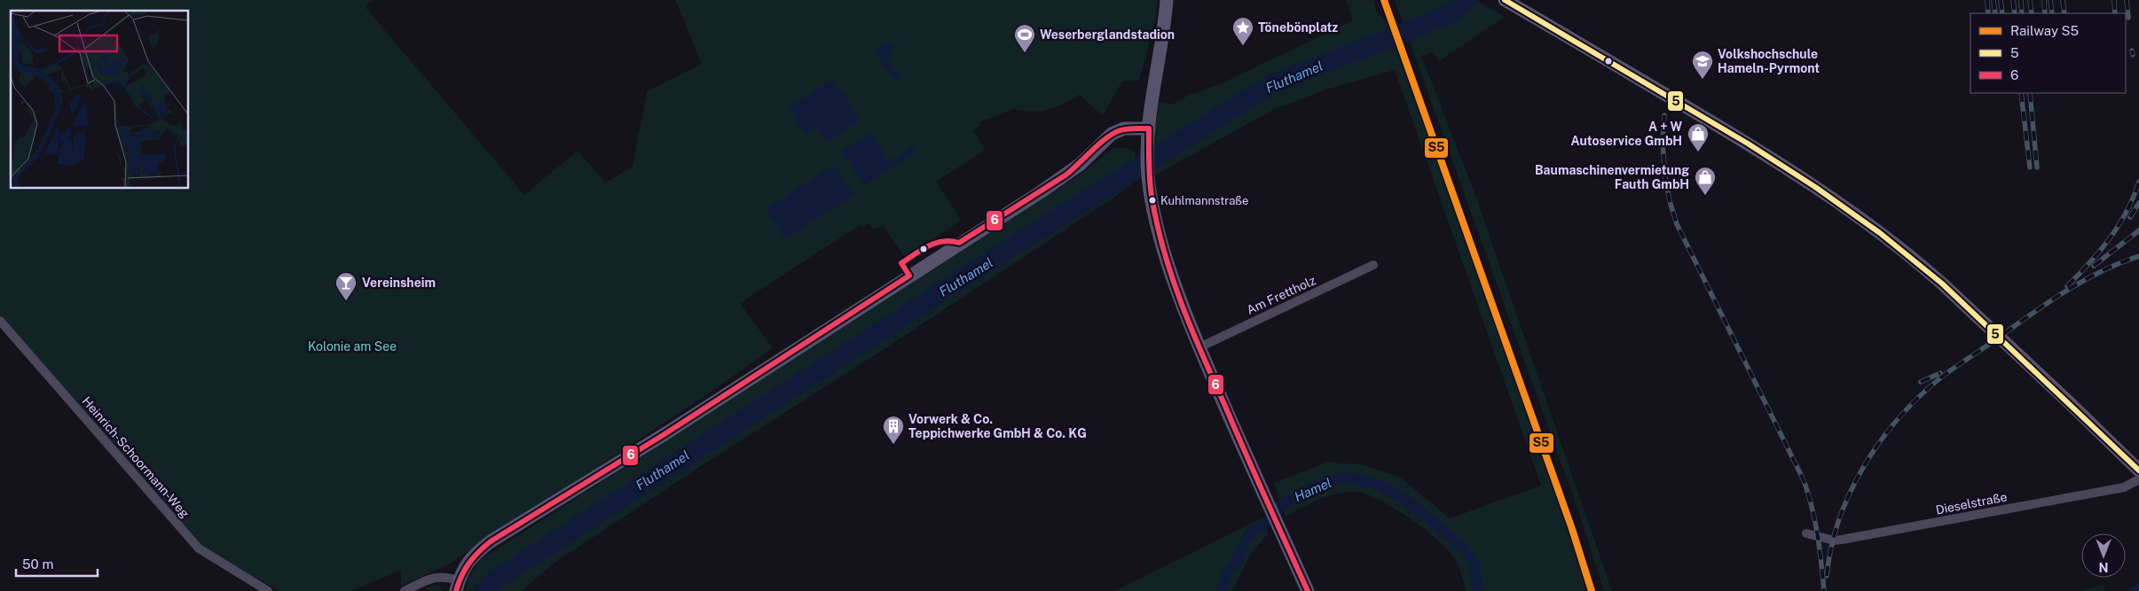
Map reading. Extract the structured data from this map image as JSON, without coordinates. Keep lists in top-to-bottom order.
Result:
{
  "streets": {
    "street": ["Am Frettholz", "Heinrich-Schoormann-Weg", "Dieselstraße"]
  },
  "water": ["Fluthamel", "Hamel"],
  "parks": ["Kolonie am See"],
  "places": {
    "place": ["Tönebönplatz"],
    "sports": ["Weserberglandstadion"],
    "school or university": ["Volkshochschule Hameln-Pyrmont"],
    "shop": ["A + W Autoservice GmbH", "Baumaschinenvermietung Fauth GmbH"],
    "other": ["Kuhlmannstraße"],
    "bar": ["Vereinsheim"],
    "building": ["Vorwerk & Co. Teppichwerke GmbH & Co. KG"]
  },
  "lines": ["rail line S5", "transit line 5", "transit line 6"],
  "legend": ["Railway S5", "5", "6"],
  "scale_bar": "50 m",
  "north": "bottom"
}
